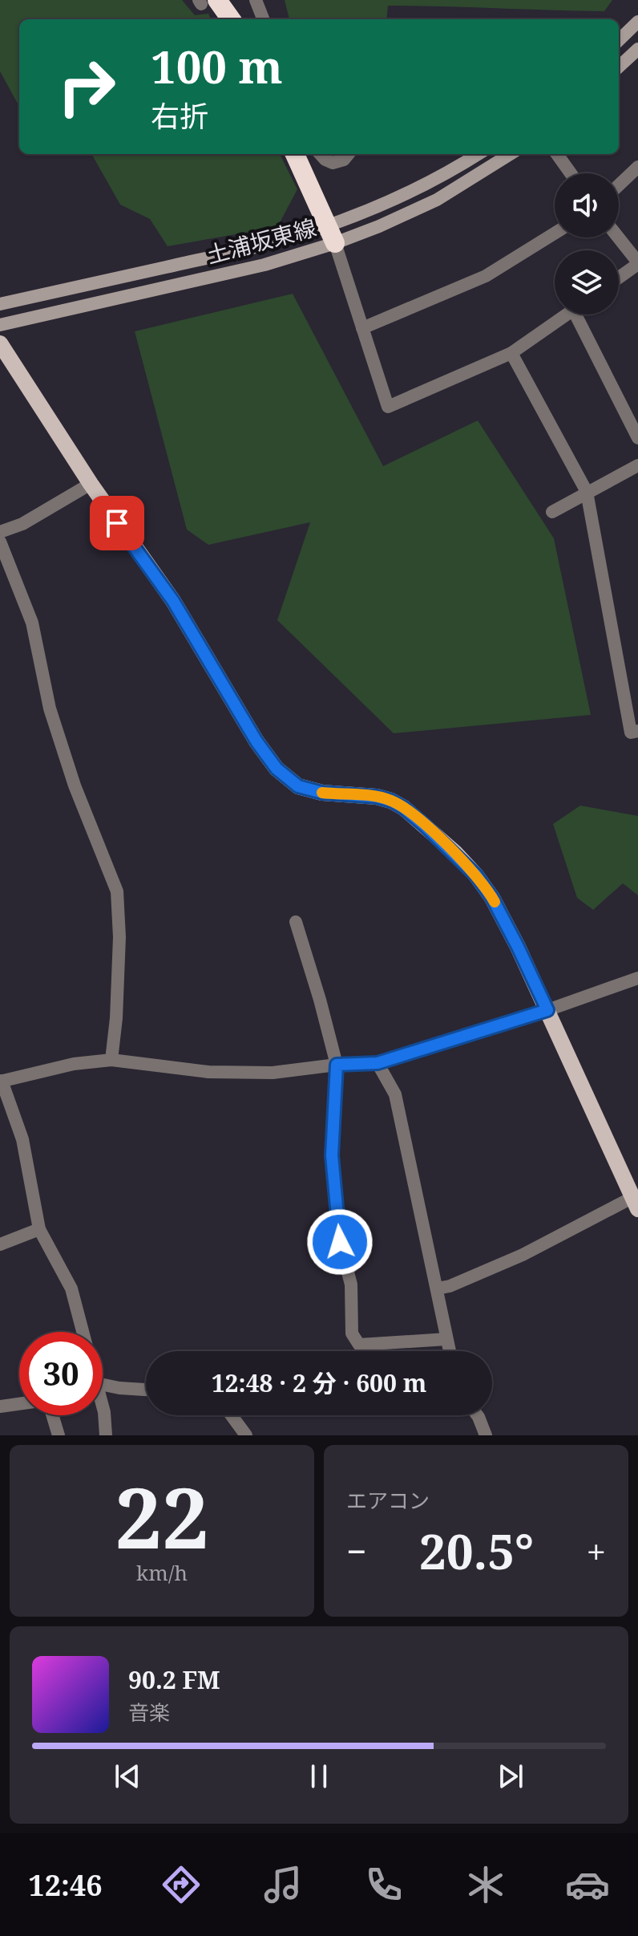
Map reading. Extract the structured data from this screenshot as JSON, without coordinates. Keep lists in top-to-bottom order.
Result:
{
  "streets": {
    "main road": ["土浦坂東線"]
  },
  "page": {
    "turn": ["100 m", "右折"],
    "limit": "30",
    "trip": "12:48 · 2 分 · 600 m",
    "tile": [
      ["22", "km/h"],
      "エアコン"
    ],
    "heat": ["−", "20.5°", "+"],
    "song": ["90.2 FM", "音楽"],
    "tabs": "12:46"
  }
}
